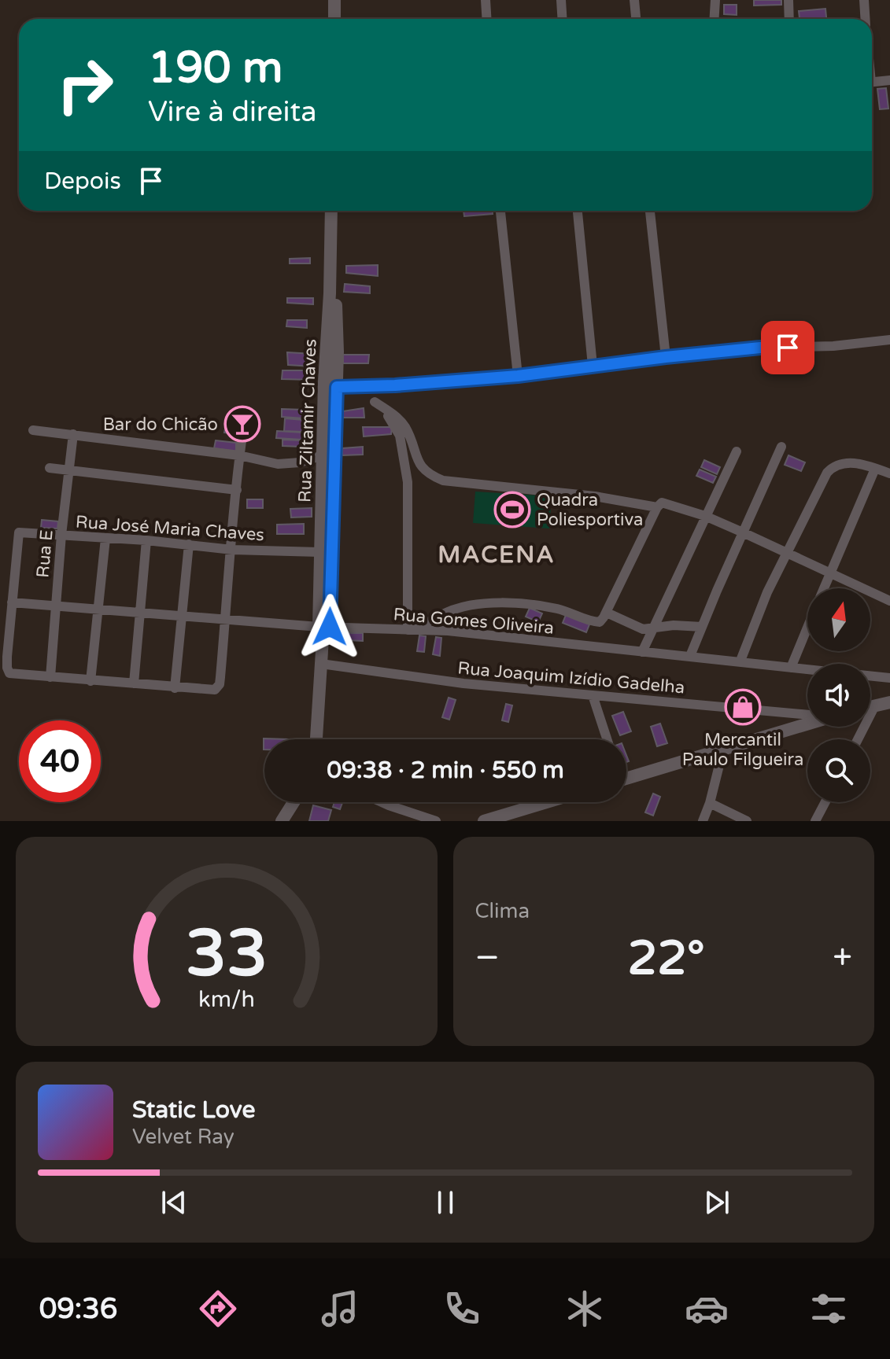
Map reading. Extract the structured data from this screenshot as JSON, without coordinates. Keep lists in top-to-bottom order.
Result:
{
  "streets": {
    "street": [
      "Rua Ziltamir Chaves",
      "Rua José Maria Chaves",
      "Rua E",
      "Rua Gomes Oliveira",
      "Rua Joaquim Izídio Gadelha"
    ]
  },
  "crossings": [
    ["Rua Ziltamir Chaves", "Rua José Maria Chaves"],
    ["Rua Ziltamir Chaves", "Rua Gomes Oliveira"],
    ["Rua Ziltamir Chaves", "Rua Joaquim Izídio Gadelha"],
    ["Rua José Maria Chaves", "Rua E"],
    ["Rua José Maria Chaves", "Rua Gomes Oliveira"],
    ["Rua E", "Rua Gomes Oliveira"]
  ],
  "districts": ["MACENA"],
  "places": {
    "bar": ["Bar do Chicão"],
    "sports": ["Quadra Poliesportiva"],
    "shop": ["Mercantil Paulo Filgueira"]
  },
  "north": "top",
  "page": {
    "turn": ["190 m", "Vire à direita"],
    "then": "Depois",
    "limit": "40",
    "trip": "09:38 · 2 min · 550 m",
    "tile": "Clima",
    "heat": ["−", "22°", "+"],
    "song": ["Static Love", "Velvet Ray"],
    "tabs": "09:36",
    "gauge": ["33", "km/h"]
  }
}
